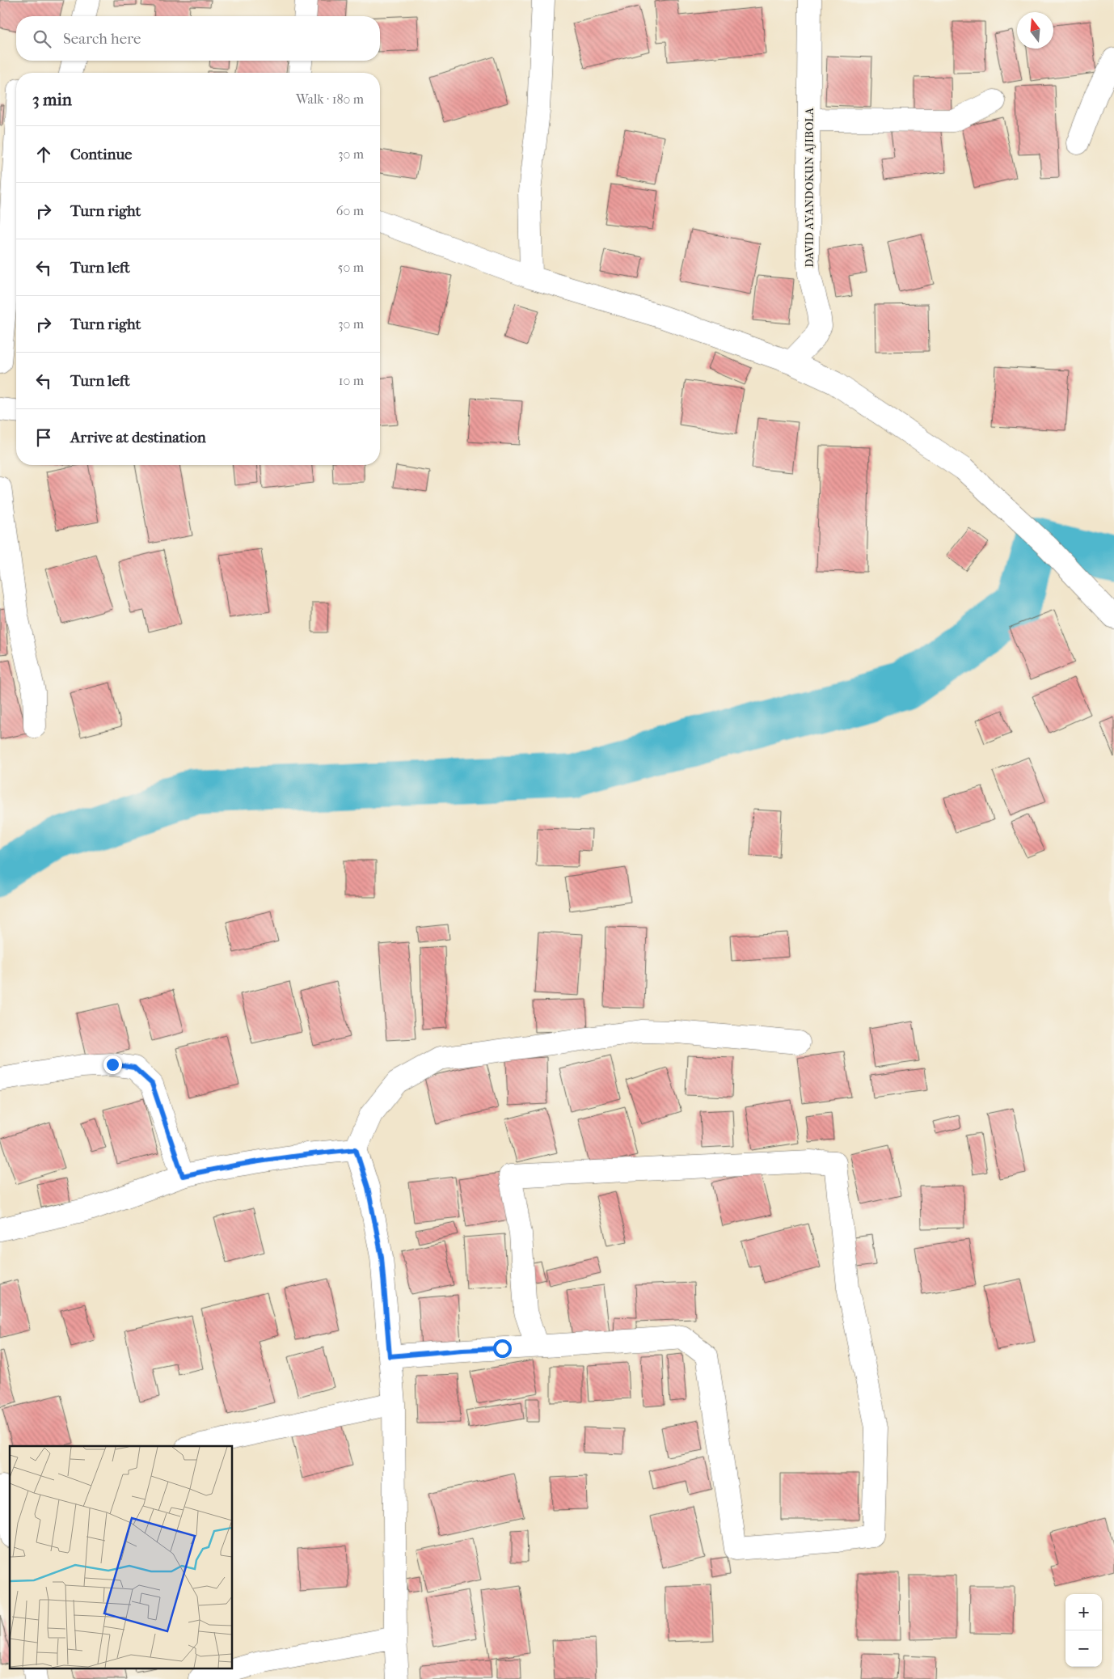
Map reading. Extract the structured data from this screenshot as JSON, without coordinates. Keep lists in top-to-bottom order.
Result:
{
  "streets": {
    "street": ["DAVID AYANDOKUN AJIBOLA"]
  },
  "north": "top",
  "page": {
    "search": "Search here",
    "heading": ["3 min", "Walk · 180 m"],
    "list": [
      ["Continue", "30 m"],
      ["Turn right", "60 m"],
      ["Turn left", "50 m"],
      ["Turn right", "30 m"],
      ["Turn left", "10 m"],
      "Arrive at destination"
    ],
    "map_buttons": ["+", "−"]
  }
}
